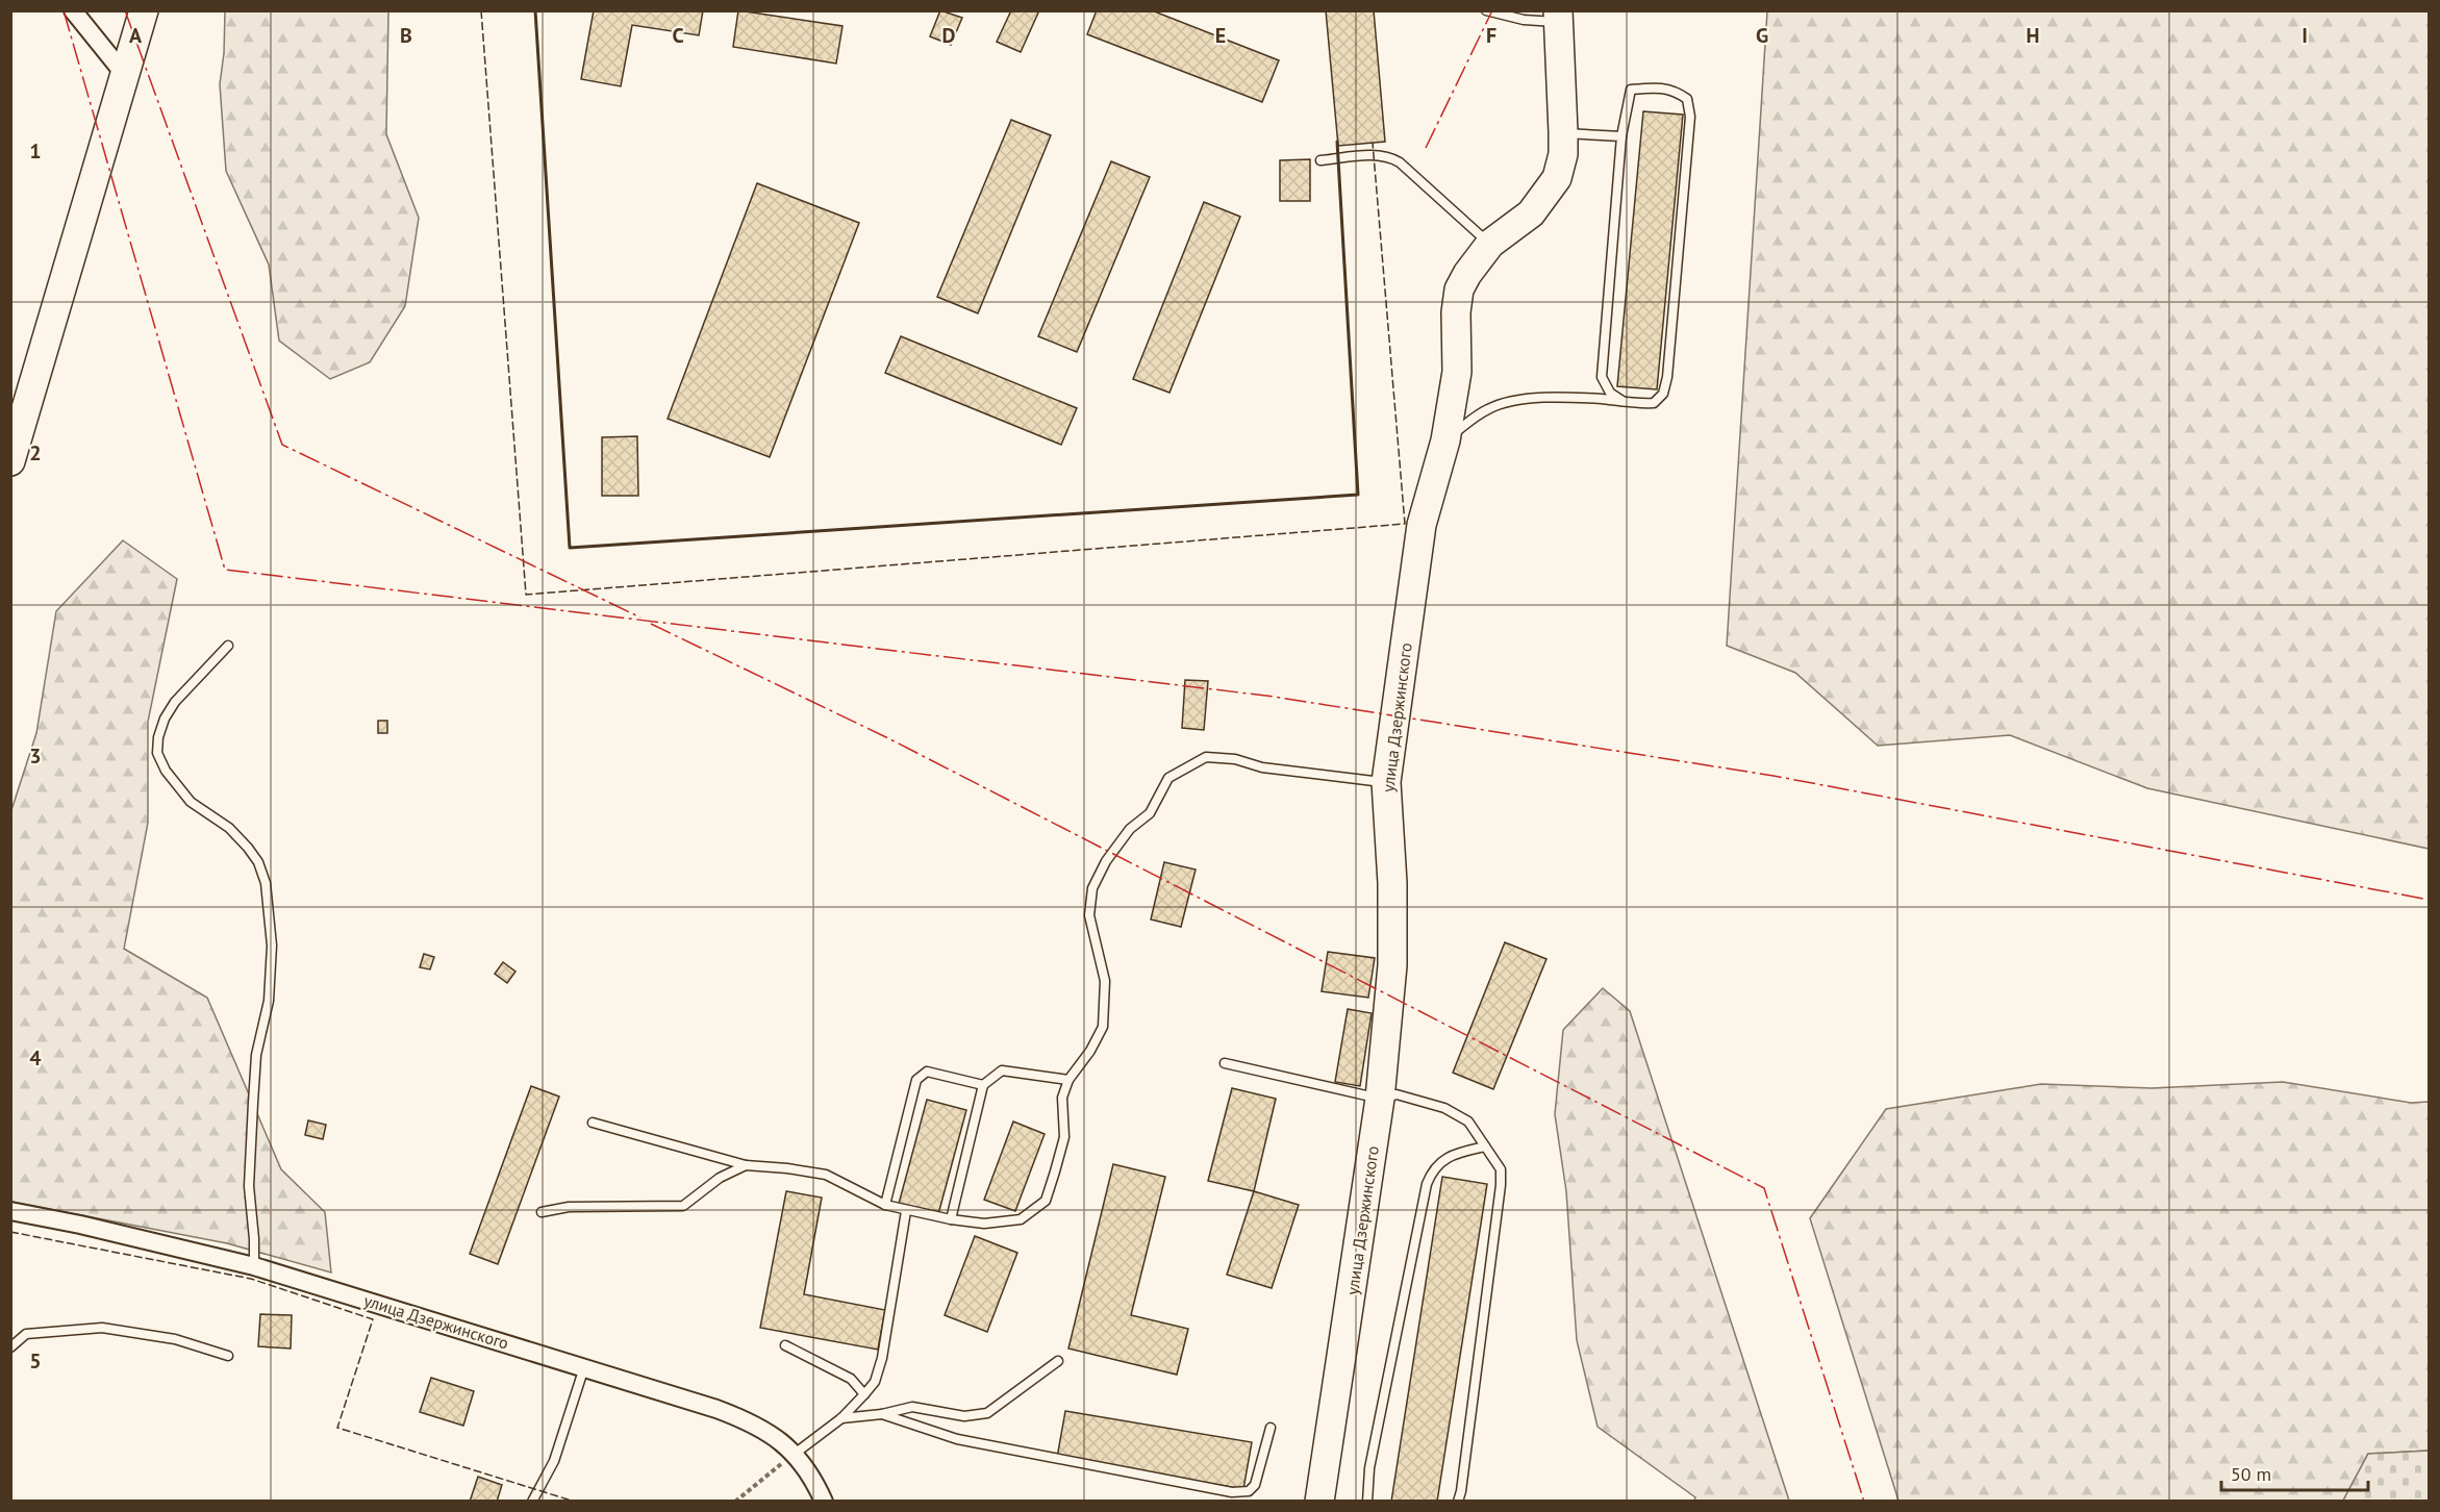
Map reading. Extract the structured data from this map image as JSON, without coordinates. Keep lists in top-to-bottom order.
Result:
{
  "streets": {
    "main road": ["улица Дзержинского"]
  },
  "scale_bar": "50 m",
  "grid": {
    "columns": [
      "A",
      "B",
      "C",
      "D",
      "E",
      "F",
      "G",
      "H",
      "I"
    ],
    "rows": [
      "1",
      "2",
      "3",
      "4",
      "5"
    ]
  }
}
